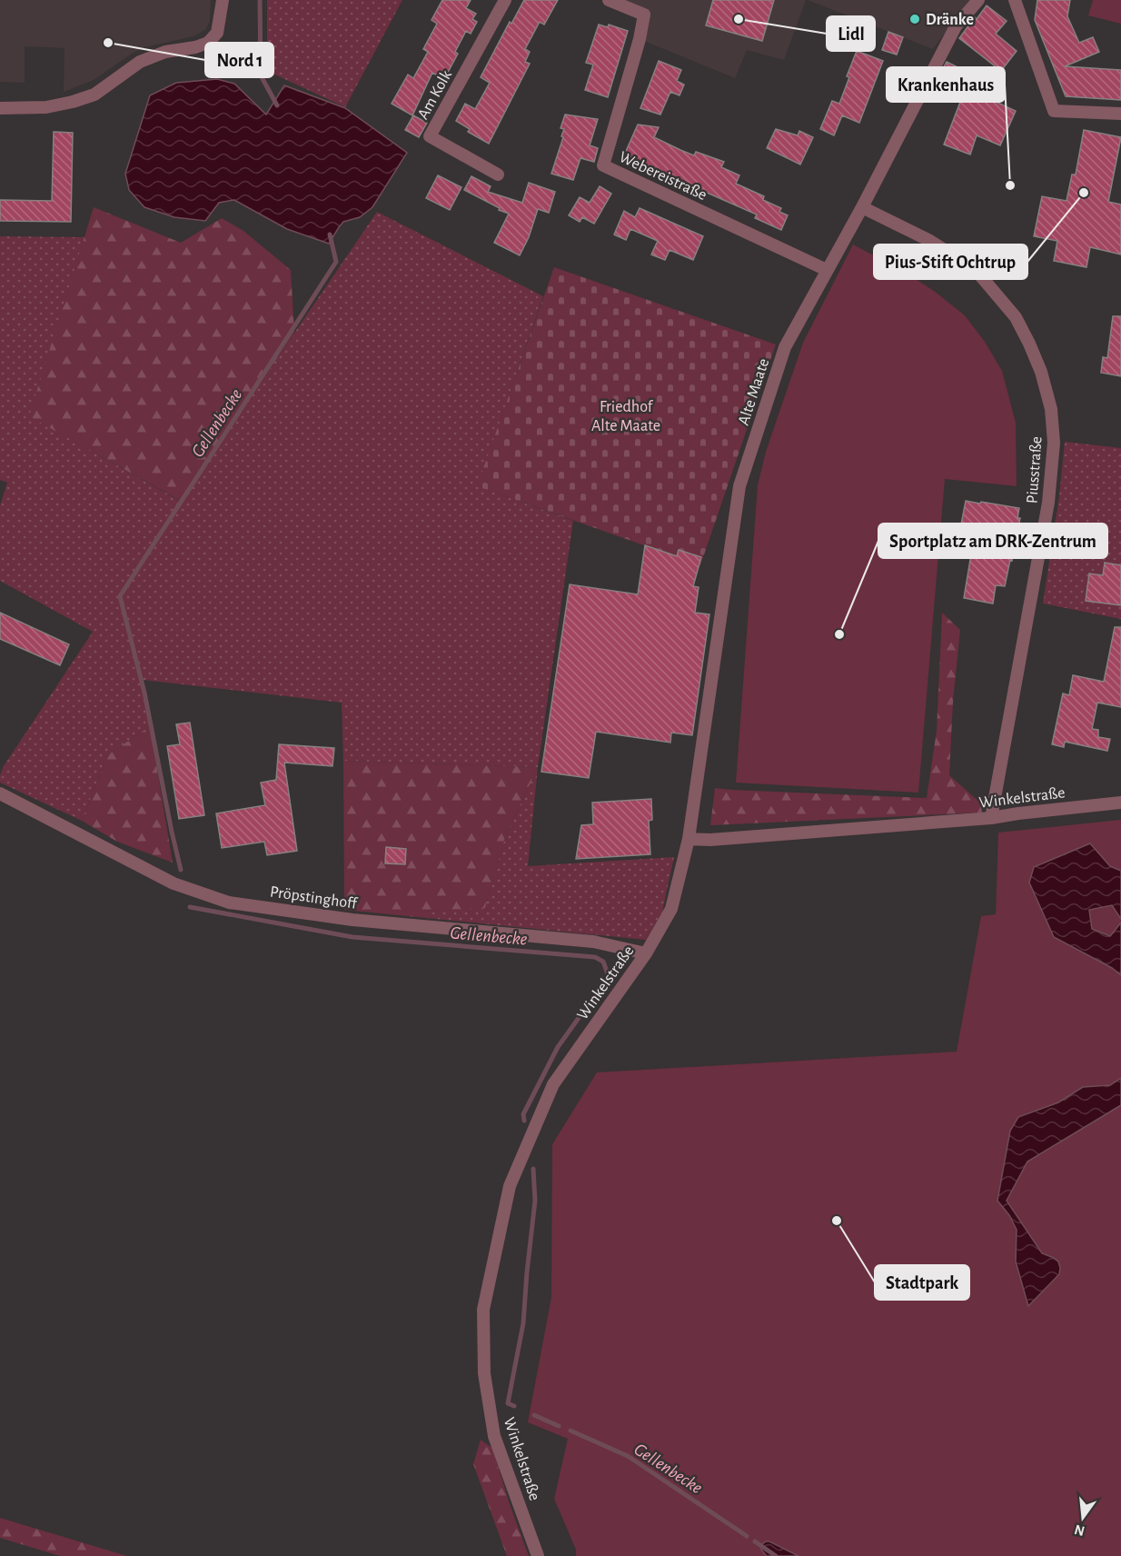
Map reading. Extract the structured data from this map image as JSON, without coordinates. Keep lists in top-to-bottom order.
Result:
{
  "streets": {
    "street": [
      "Am Kolk",
      "Webereistraße",
      "Alte Maate",
      "Piusstraße",
      "Winkelstraße",
      "Pröpstinghoff"
    ]
  },
  "crossings": [
    ["Webereistraße", "Alte Maate"],
    ["Alte Maate", "Piusstraße"],
    ["Alte Maate", "Winkelstraße"],
    ["Piusstraße", "Winkelstraße"],
    ["Winkelstraße", "Pröpstinghoff"]
  ],
  "water": ["Gellenbecke"],
  "parks": ["Friedhof Alte Maate"],
  "places": [
    "Lidl",
    "Dränke",
    "Nord 1",
    "Krankenhaus",
    "Pius-Stift Ochtrup",
    "Sportplatz am DRK-Zentrum",
    "Stadtpark"
  ],
  "north": "bottom"
}
